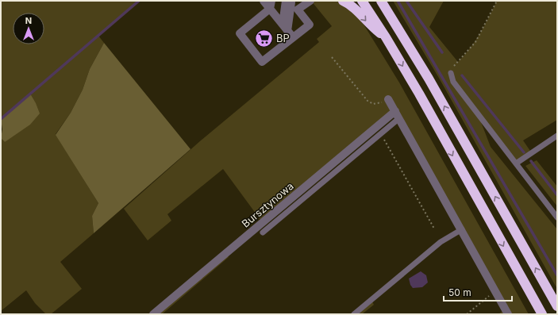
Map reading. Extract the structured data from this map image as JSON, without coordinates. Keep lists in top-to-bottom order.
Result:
{
  "streets": {
    "street": ["Bursztynowa"]
  },
  "places": {
    "supermarket": ["BP"]
  },
  "scale_bar": "50 m",
  "north": "top"
}
